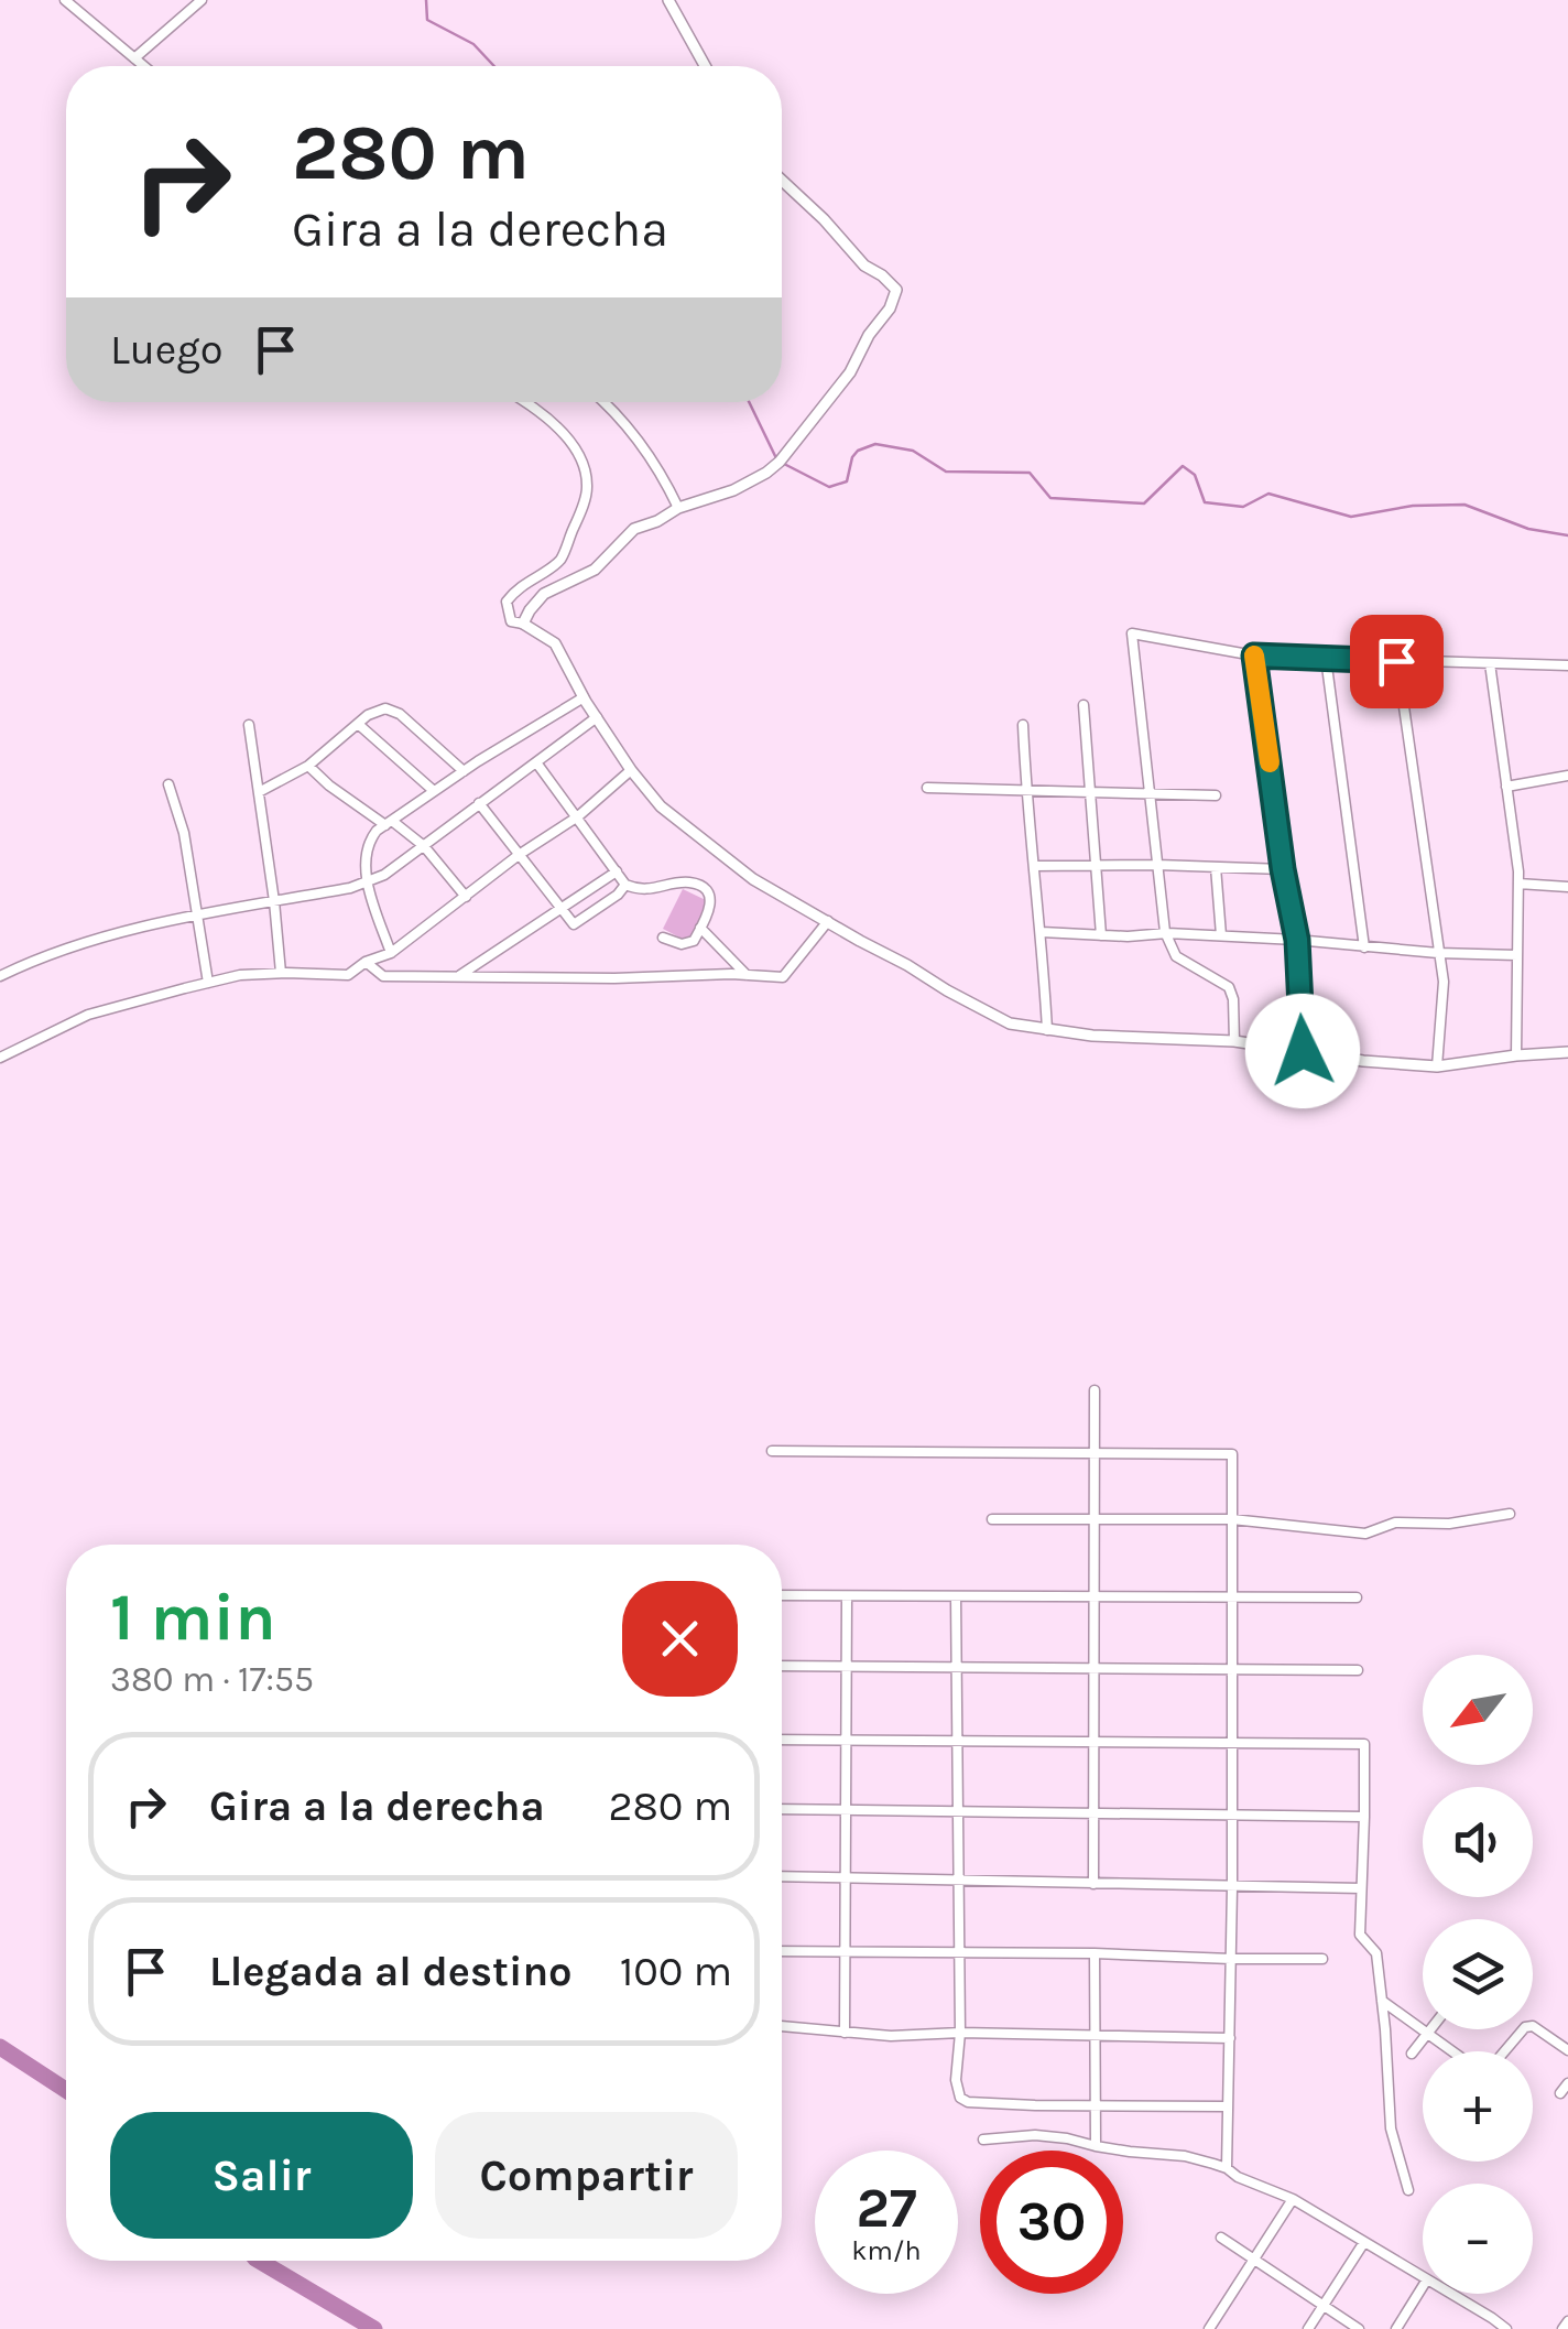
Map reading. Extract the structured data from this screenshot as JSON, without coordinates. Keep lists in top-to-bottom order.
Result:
{
  "north": "bottom left",
  "page": {
    "turn": ["280 m", "Gira a la derecha"],
    "then": "Luego",
    "heading": ["1 min", "380 m · 17:55"],
    "map_buttons": ["+", "−"],
    "list": [
      {
        "name": "Gira a la derecha",
        "value": "280 m"
      },
      {
        "name": "Llegada al destino",
        "value": "100 m"
      }
    ],
    "buttons": ["Salir", "Compartir"],
    "speed": "27 km/h",
    "limit": "30"
  }
}
